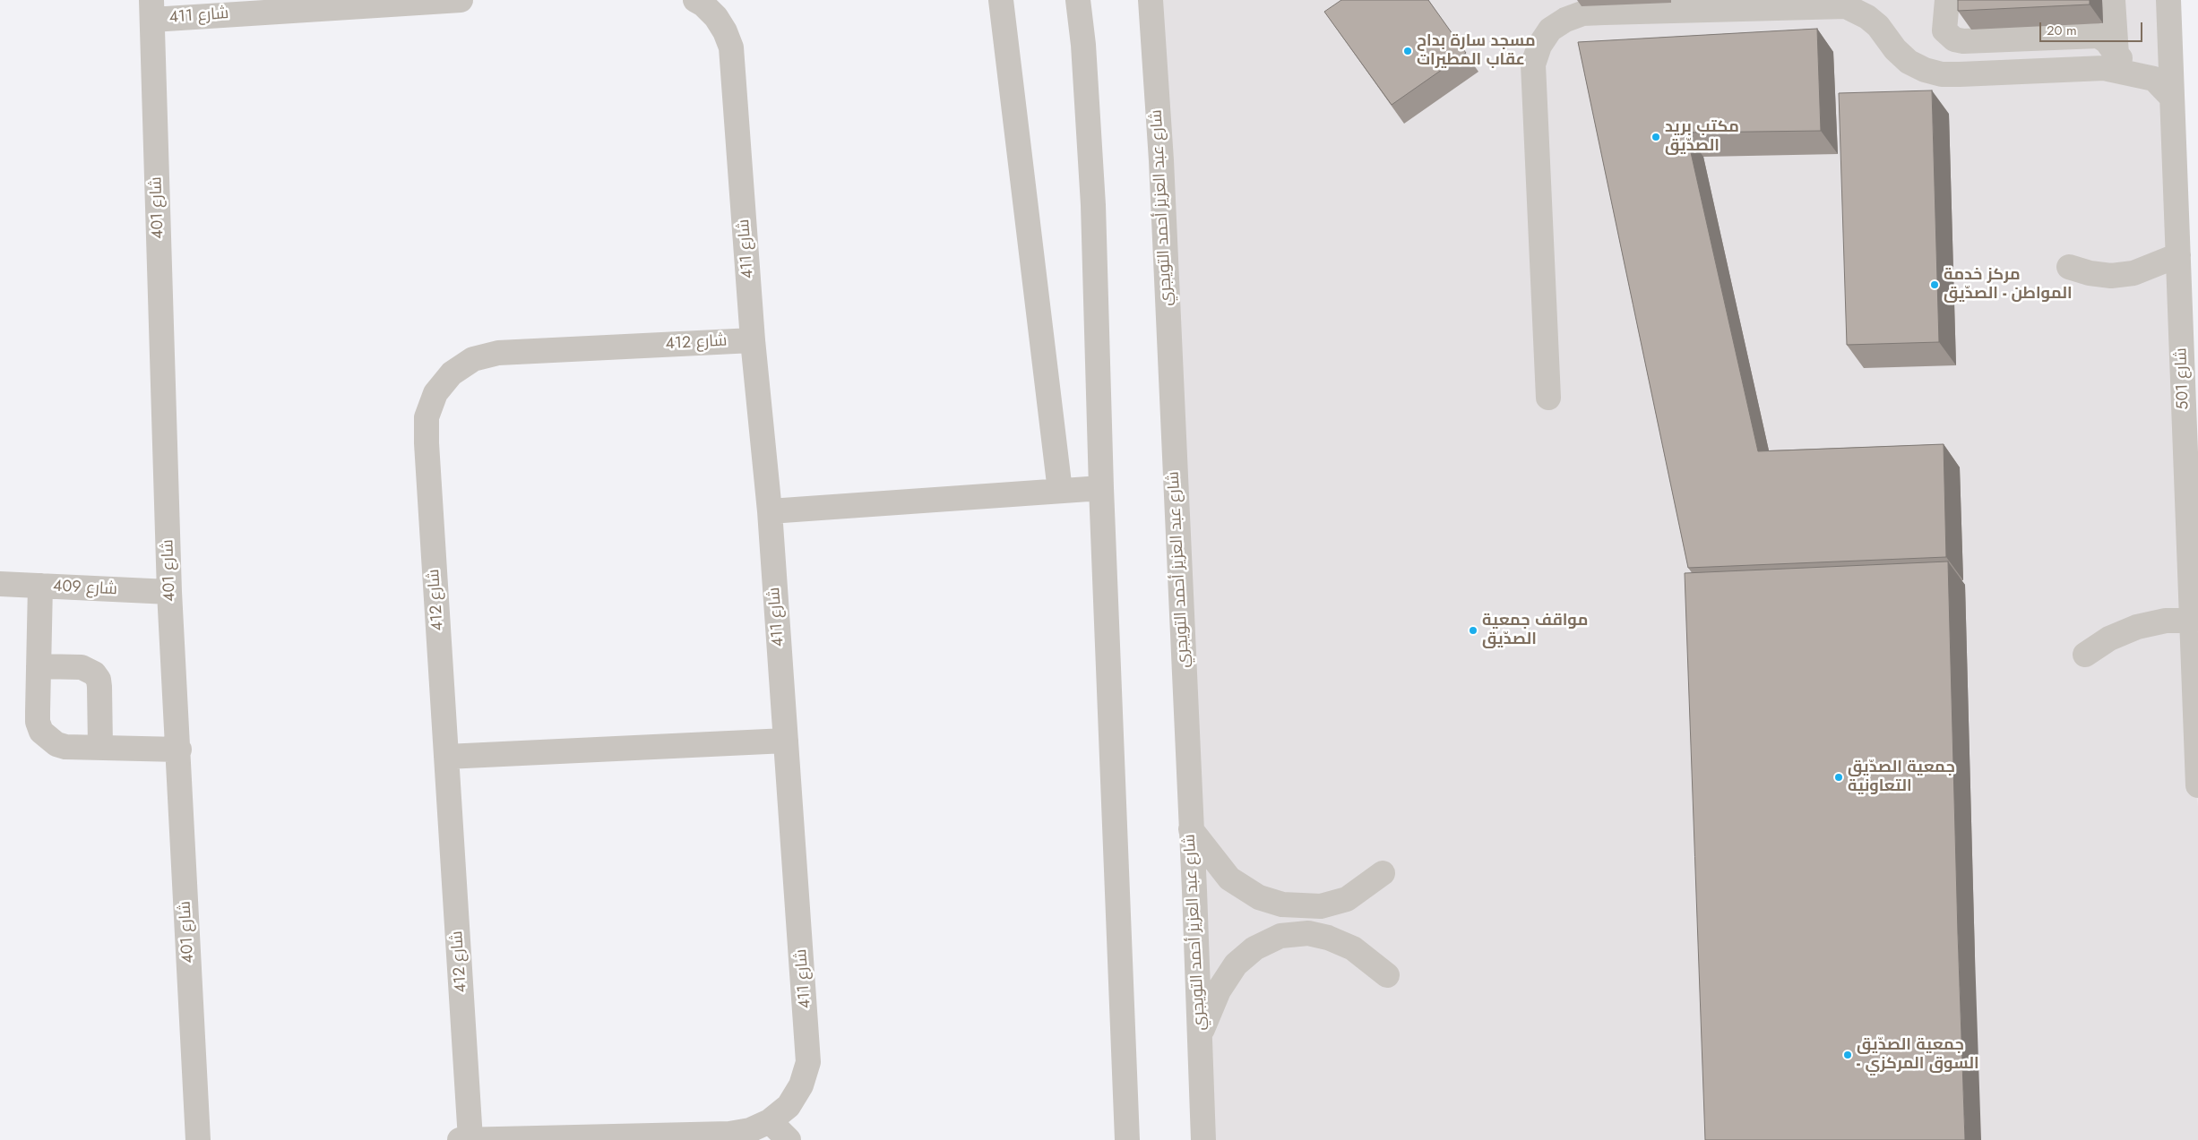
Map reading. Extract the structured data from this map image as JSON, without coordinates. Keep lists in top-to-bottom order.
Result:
{
  "streets": {
    "street": [
      "شارع 411",
      "شارع 401",
      "شارع عبد العزيز أحمد التويجري",
      "شارع 412",
      "شارع 501",
      "شارع 409"
    ]
  },
  "crossings": [
    ["شارع 411", "شارع 401"],
    ["شارع 411", "شارع 412"],
    ["شارع 401", "شارع 409"]
  ],
  "places": [
    "مسجد سارة بداح عقاب المطيرات",
    "مكتب بريد الصدّيق",
    "مركز خدمة المواطن - الصدّيق",
    "مواقف جمعية الصدّيق",
    "جمعية الصدّيق التعاونية",
    "جمعية الصدّيق - السوق المركزي"
  ],
  "scale_bar": "20 m"
}
